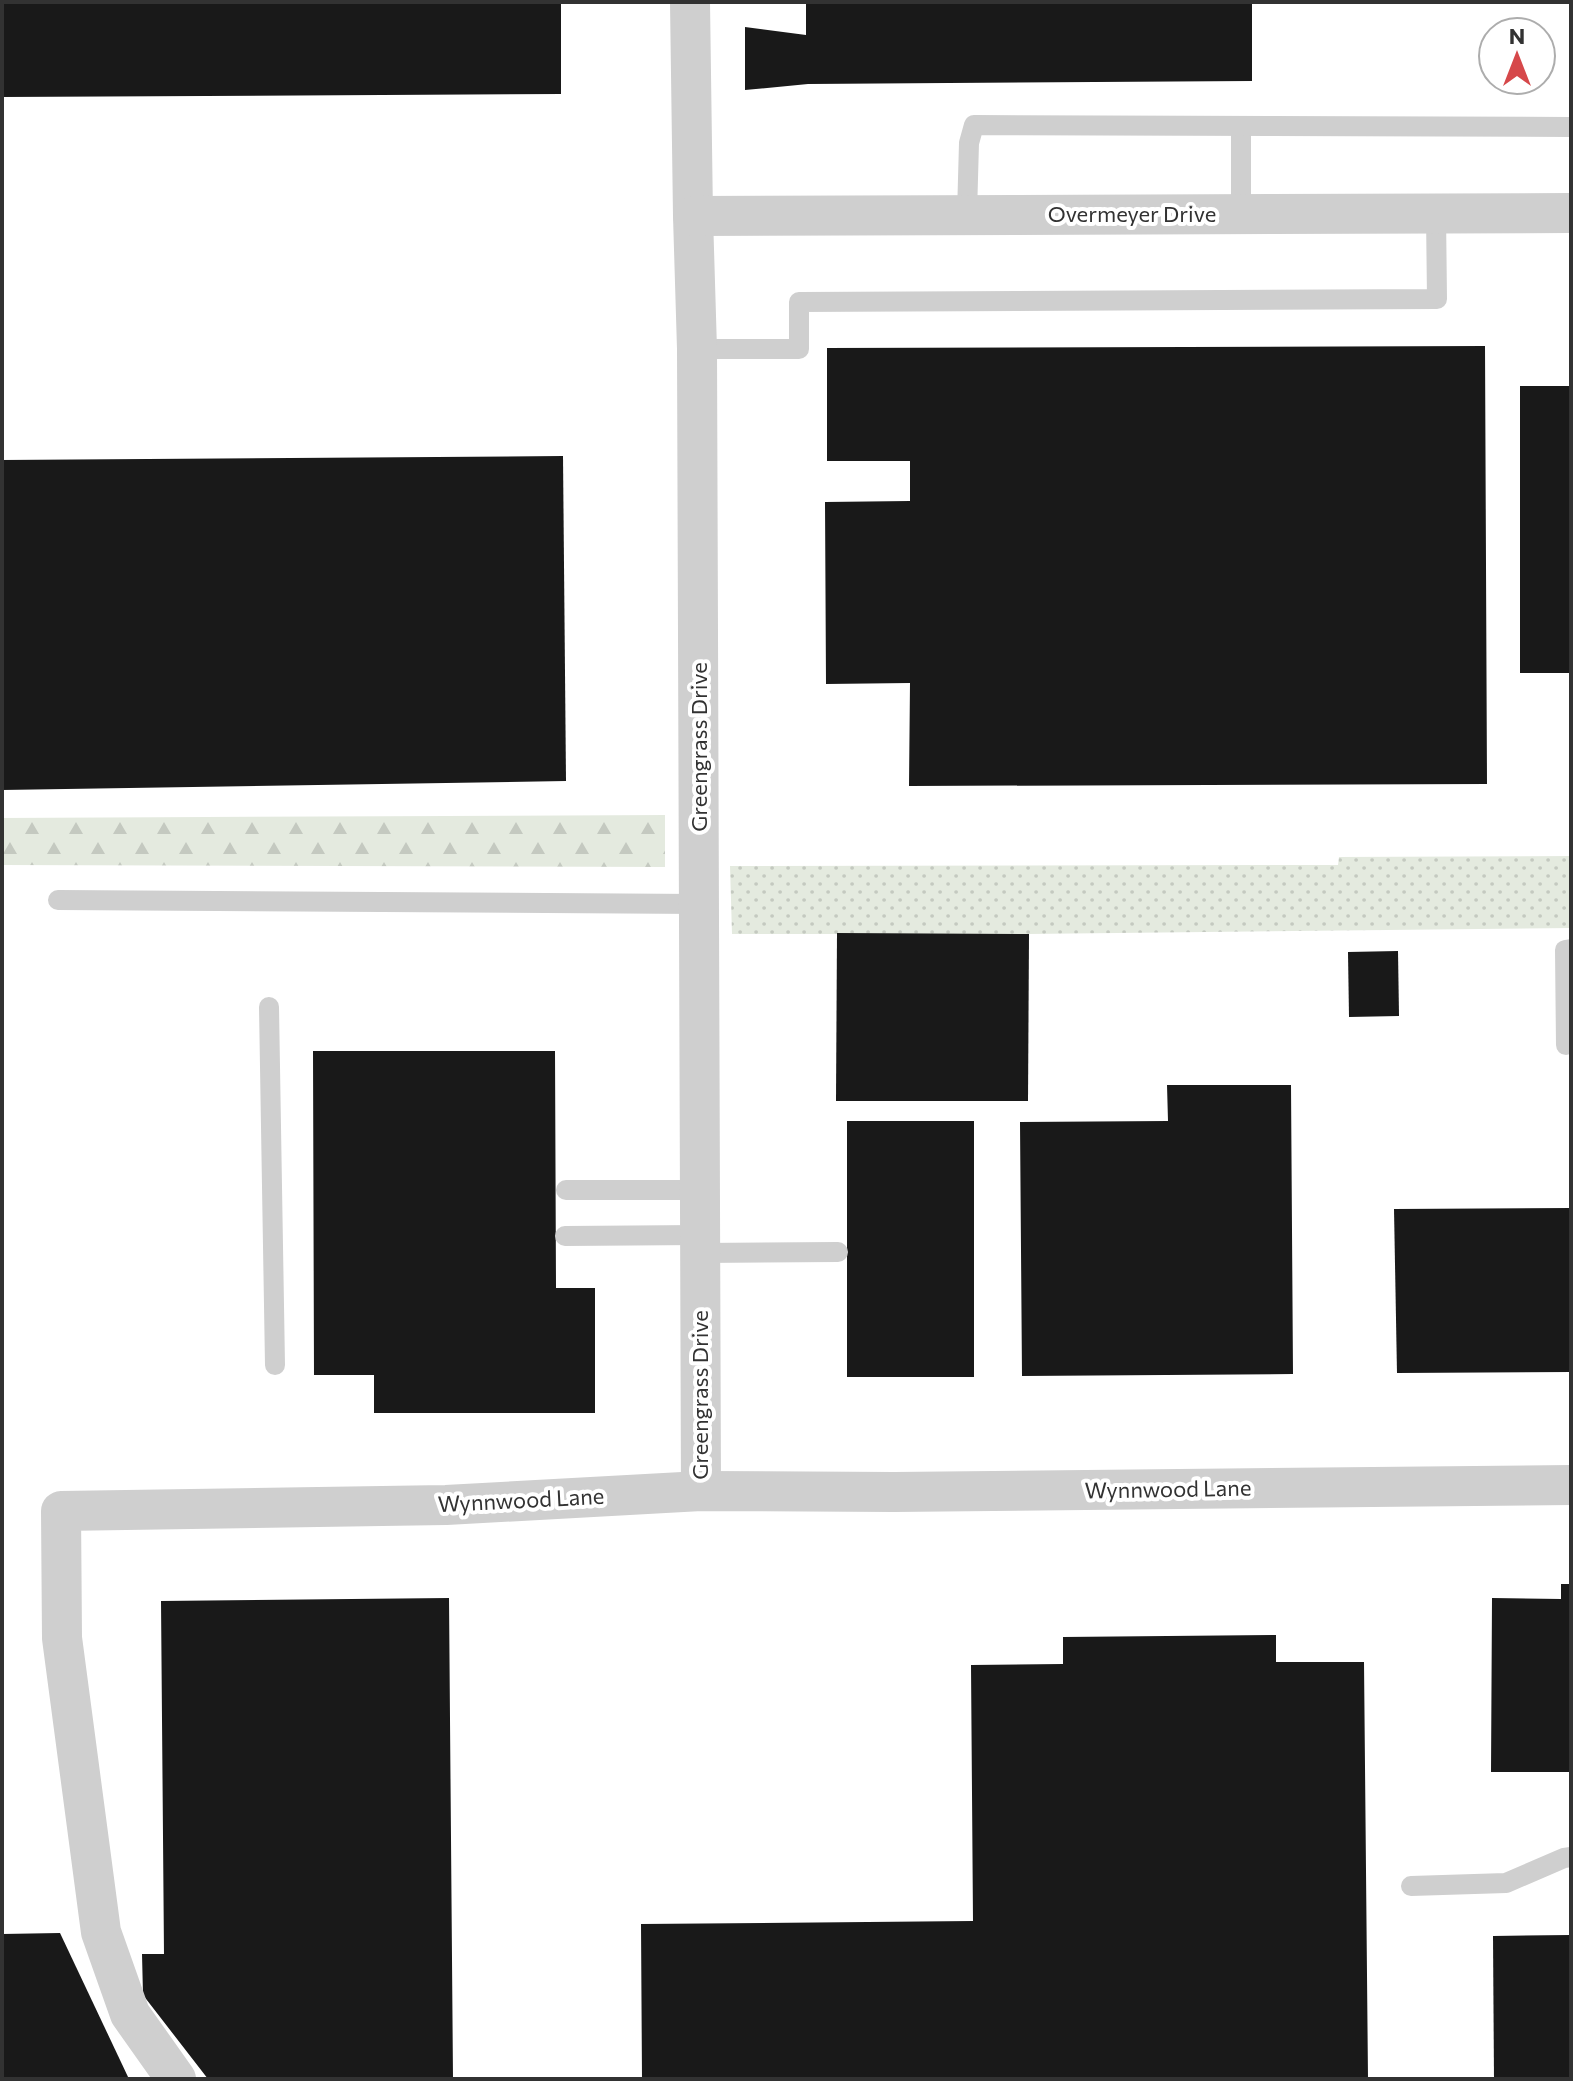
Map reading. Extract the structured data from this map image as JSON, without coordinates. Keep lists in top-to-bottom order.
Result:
{
  "streets": {
    "street": ["Overmeyer Drive", "Greengrass Drive", "Wynnwood Lane"]
  },
  "crossings": [
    ["Overmeyer Drive", "Greengrass Drive"],
    ["Greengrass Drive", "Wynnwood Lane"]
  ],
  "north": "top"
}
